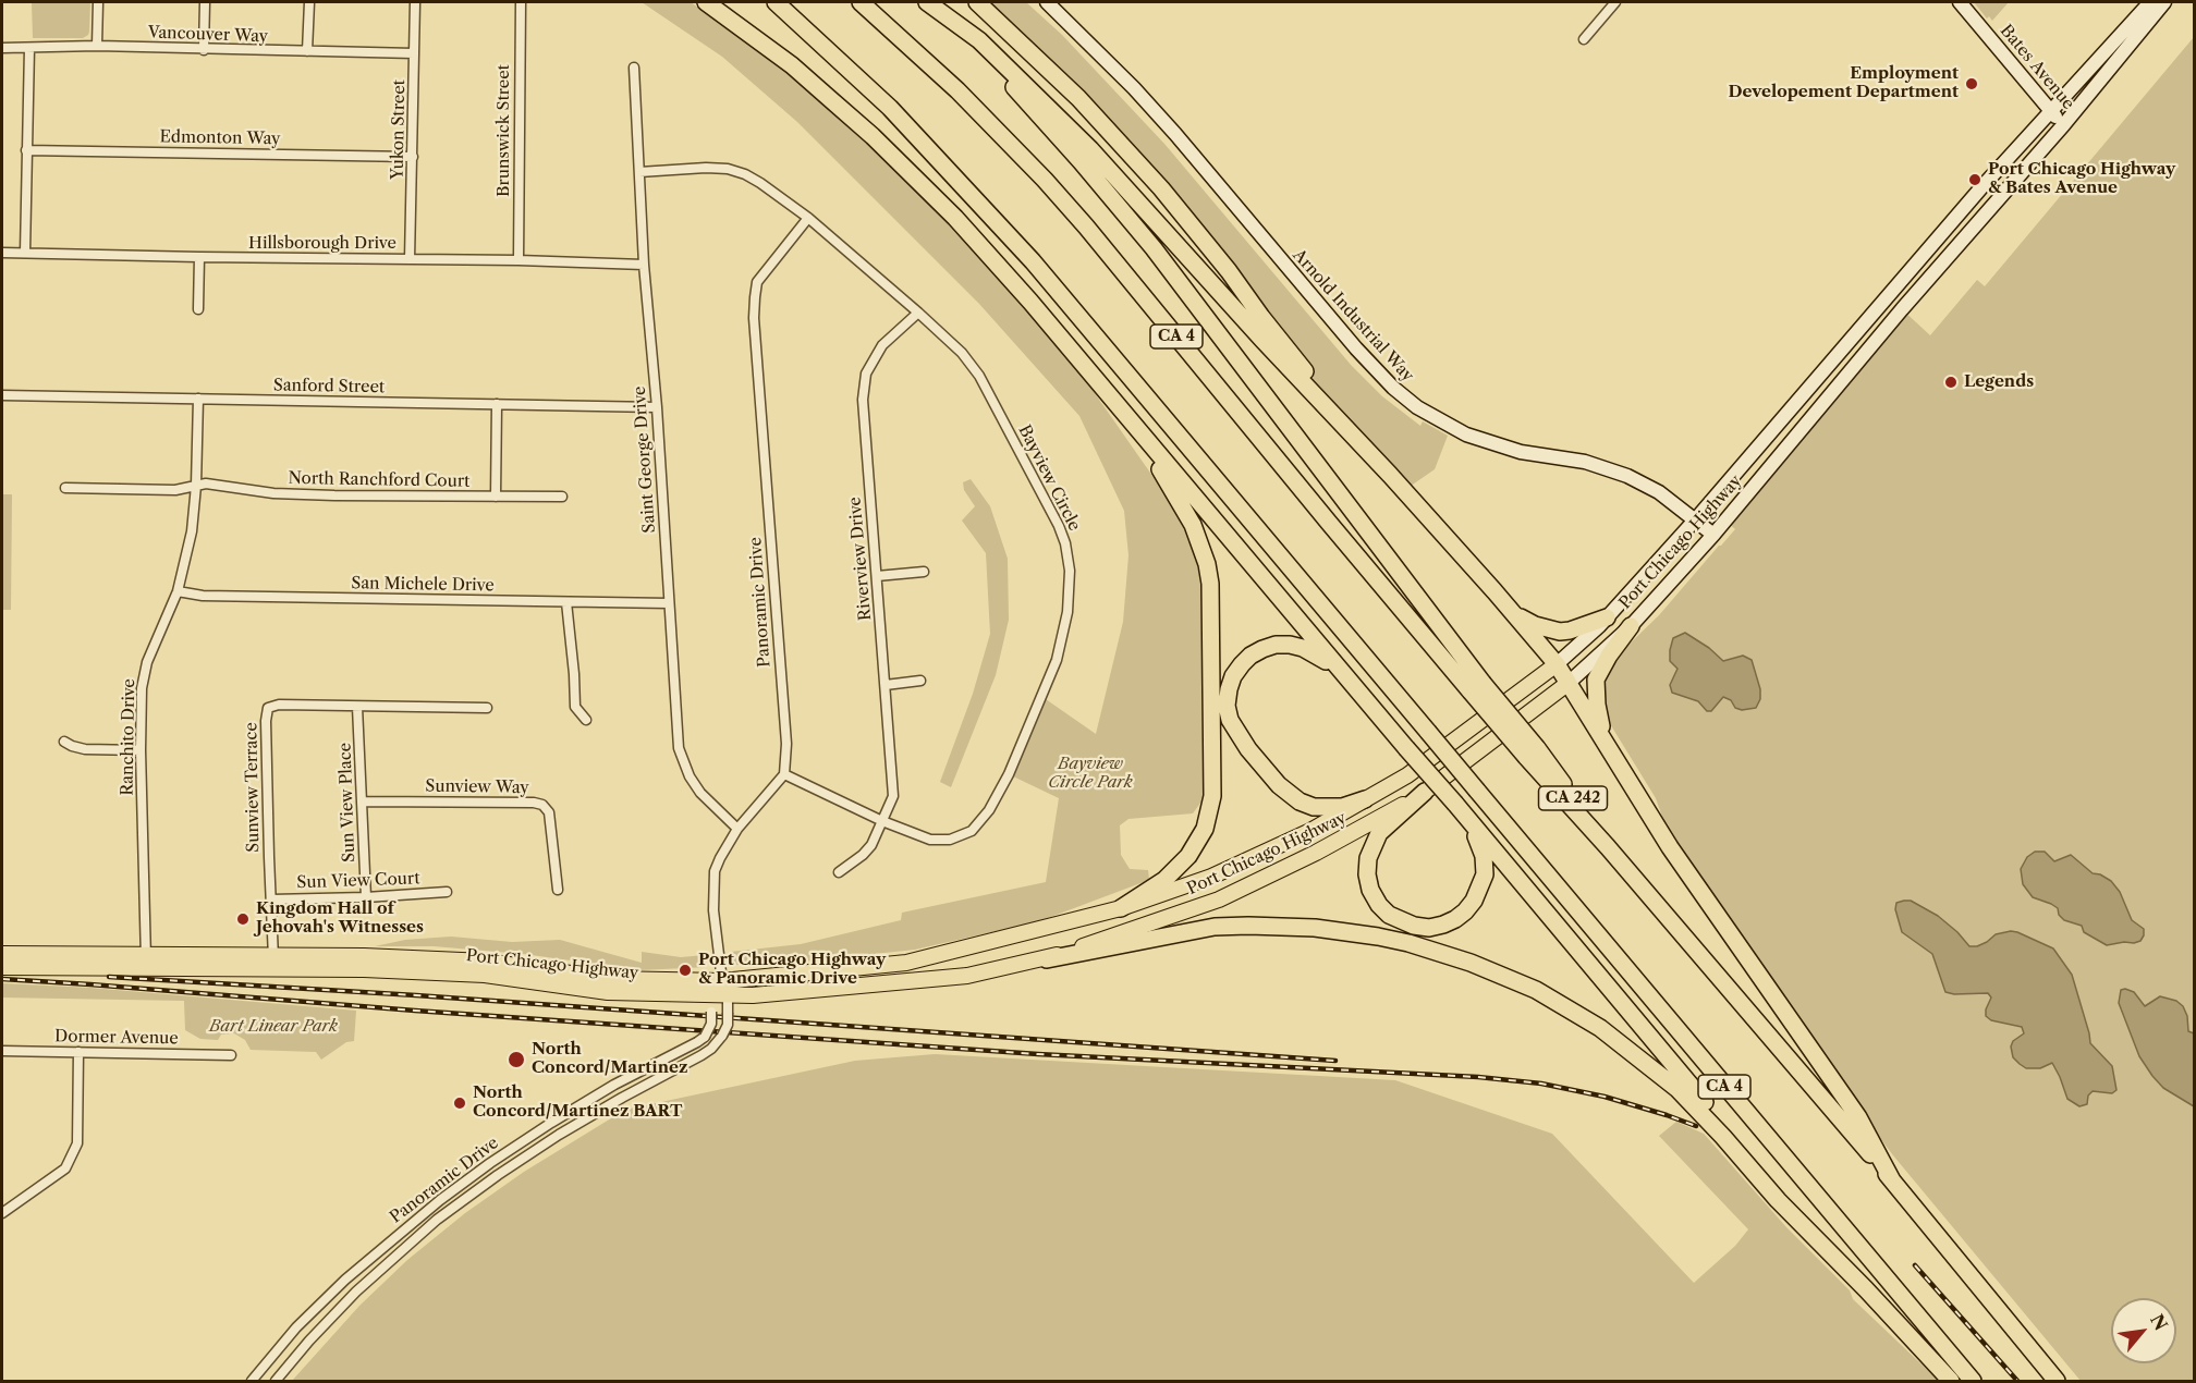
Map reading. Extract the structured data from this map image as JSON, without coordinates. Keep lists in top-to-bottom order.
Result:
{
  "streets": {
    "highway": ["CA 4", "CA 242"],
    "main road": ["Port Chicago Highway"],
    "street": [
      "Vancouver Way",
      "Bates Avenue",
      "Yukon Street",
      "Brunswick Street",
      "Edmonton Way",
      "Hillsborough Drive",
      "Arnold Industrial Way",
      "Sanford Street",
      "Saint George Drive",
      "Bayview Circle",
      "North Ranchford Court",
      "Riverview Drive",
      "San Michele Drive",
      "Panoramic Drive",
      "Ranchito Drive",
      "Sunview Terrace",
      "Sunview Way",
      "Sun View Place",
      "Sun View Court",
      "Dormer Avenue"
    ]
  },
  "crossings": [
    ["Vancouver Way", "Yukon Street"],
    ["Bates Avenue", "Port Chicago Highway"],
    ["Yukon Street", "Edmonton Way"],
    ["Yukon Street", "Hillsborough Drive"],
    ["Brunswick Street", "Hillsborough Drive"],
    ["Hillsborough Drive", "Saint George Drive"],
    ["Arnold Industrial Way", "Port Chicago Highway"],
    ["CA 4", "CA 242"],
    ["Sanford Street", "Saint George Drive"],
    ["Sanford Street", "Ranchito Drive"],
    ["Saint George Drive", "Bayview Circle"],
    ["Saint George Drive", "San Michele Drive"],
    ["Saint George Drive", "Panoramic Drive"],
    ["Bayview Circle", "Riverview Drive"],
    ["Bayview Circle", "Panoramic Drive"],
    ["North Ranchford Court", "Ranchito Drive"],
    ["Port Chicago Highway", "Panoramic Drive"],
    ["Port Chicago Highway", "Ranchito Drive"],
    ["Port Chicago Highway", "Sunview Terrace"],
    ["San Michele Drive", "Ranchito Drive"],
    ["Sunview Terrace", "Sun View Place"],
    ["Sunview Terrace", "Sun View Court"],
    ["Sunview Way", "Sun View Place"],
    ["Sun View Place", "Sun View Court"]
  ],
  "parks": ["Bayview Circle Park", "Bart Linear Park"],
  "places": [
    "Employment Developement Department",
    "Port Chicago Highway & Bates Avenue",
    "Legends",
    "Kingdom Hall of Jehovah's Witnesses",
    "Port Chicago Highway & Panoramic Drive",
    "North Concord/Martinez",
    "North Concord/Martinez BART"
  ],
  "north": "top right"
}
